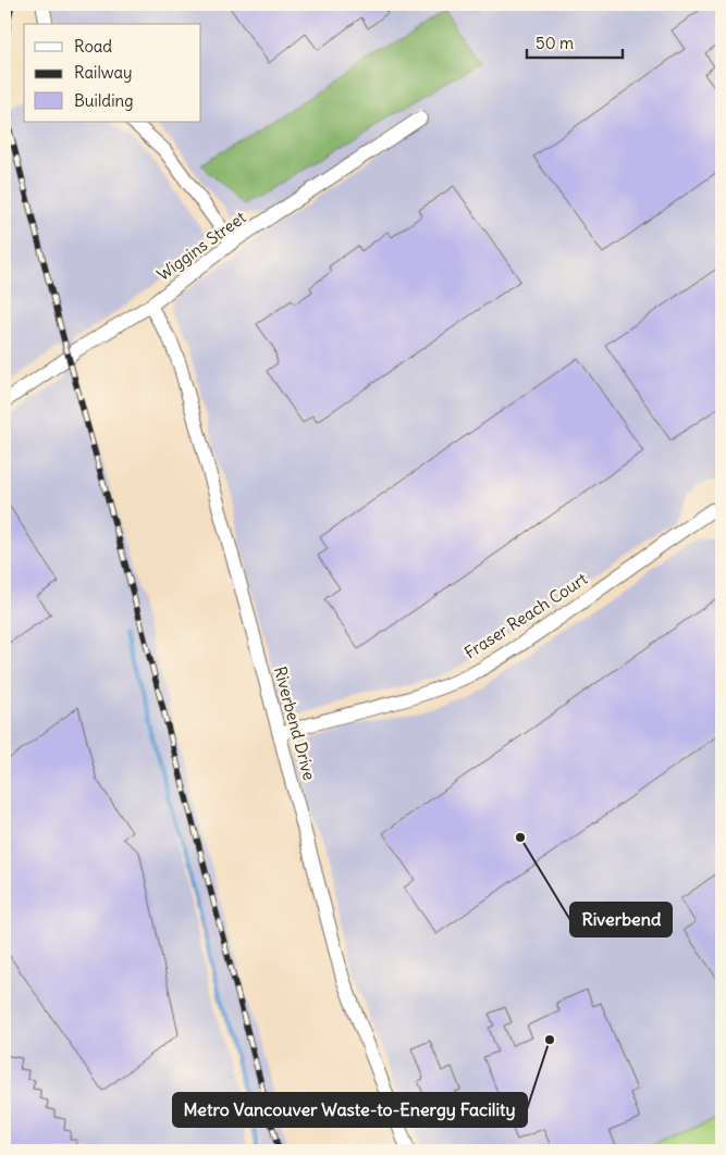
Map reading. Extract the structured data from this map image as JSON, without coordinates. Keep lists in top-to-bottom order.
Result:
{
  "streets": {
    "street": ["Wiggins Street", "Fraser Reach Court", "Riverbend Drive"]
  },
  "crossings": [
    ["Wiggins Street", "Riverbend Drive"],
    ["Fraser Reach Court", "Riverbend Drive"]
  ],
  "places": ["Riverbend", "Metro Vancouver Waste-to-Energy Facility"],
  "legend": ["Road", "Railway", "Building"],
  "scale_bar": "50 m"
}
